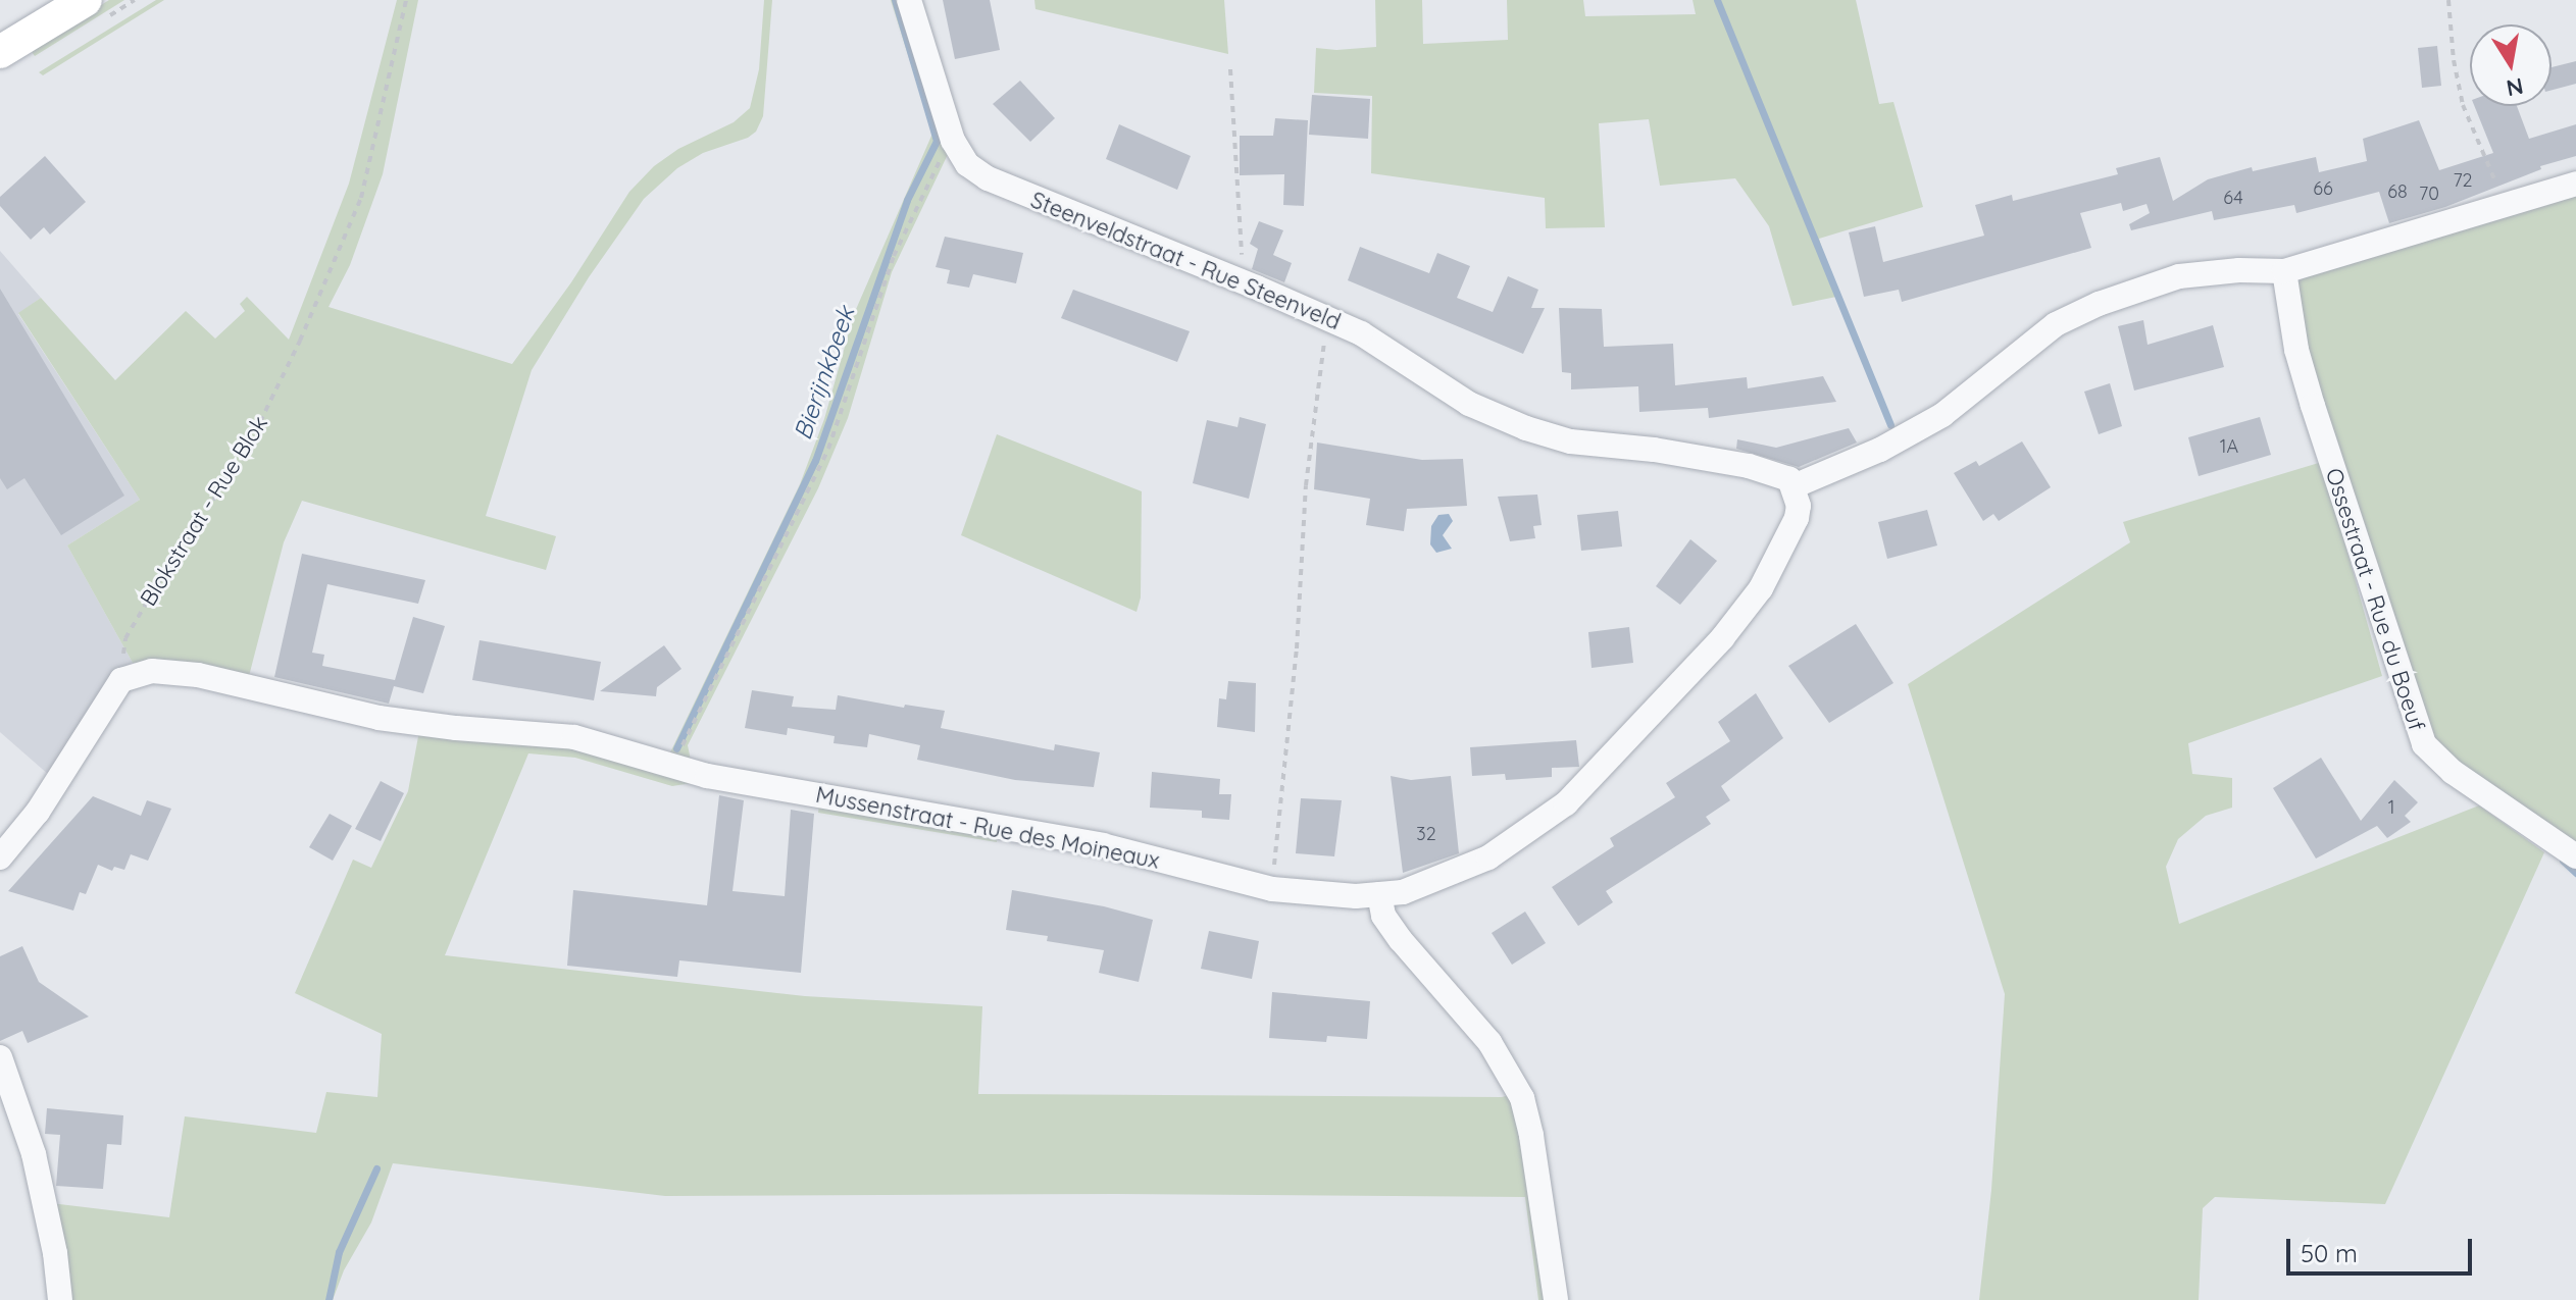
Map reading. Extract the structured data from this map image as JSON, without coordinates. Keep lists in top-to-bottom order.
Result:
{
  "streets": {
    "street": ["Steenveldstraat - Rue Steenveld", "Ossestraat - Rue du Boeuf", "Mussenstraat - Rue des Moineaux"],
    "path": ["Blokstraat - Rue Blok"]
  },
  "crossings": [
    ["Steenveldstraat - Rue Steenveld", "Mussenstraat - Rue des Moineaux"],
    ["Blokstraat - Rue Blok", "Mussenstraat - Rue des Moineaux"]
  ],
  "water": ["Bierijnkbeek"],
  "house_numbers": [
    "72",
    "66",
    "68",
    "70",
    "64",
    "1A",
    "1",
    "32"
  ],
  "scale_bar": "50 m",
  "north": "bottom"
}
